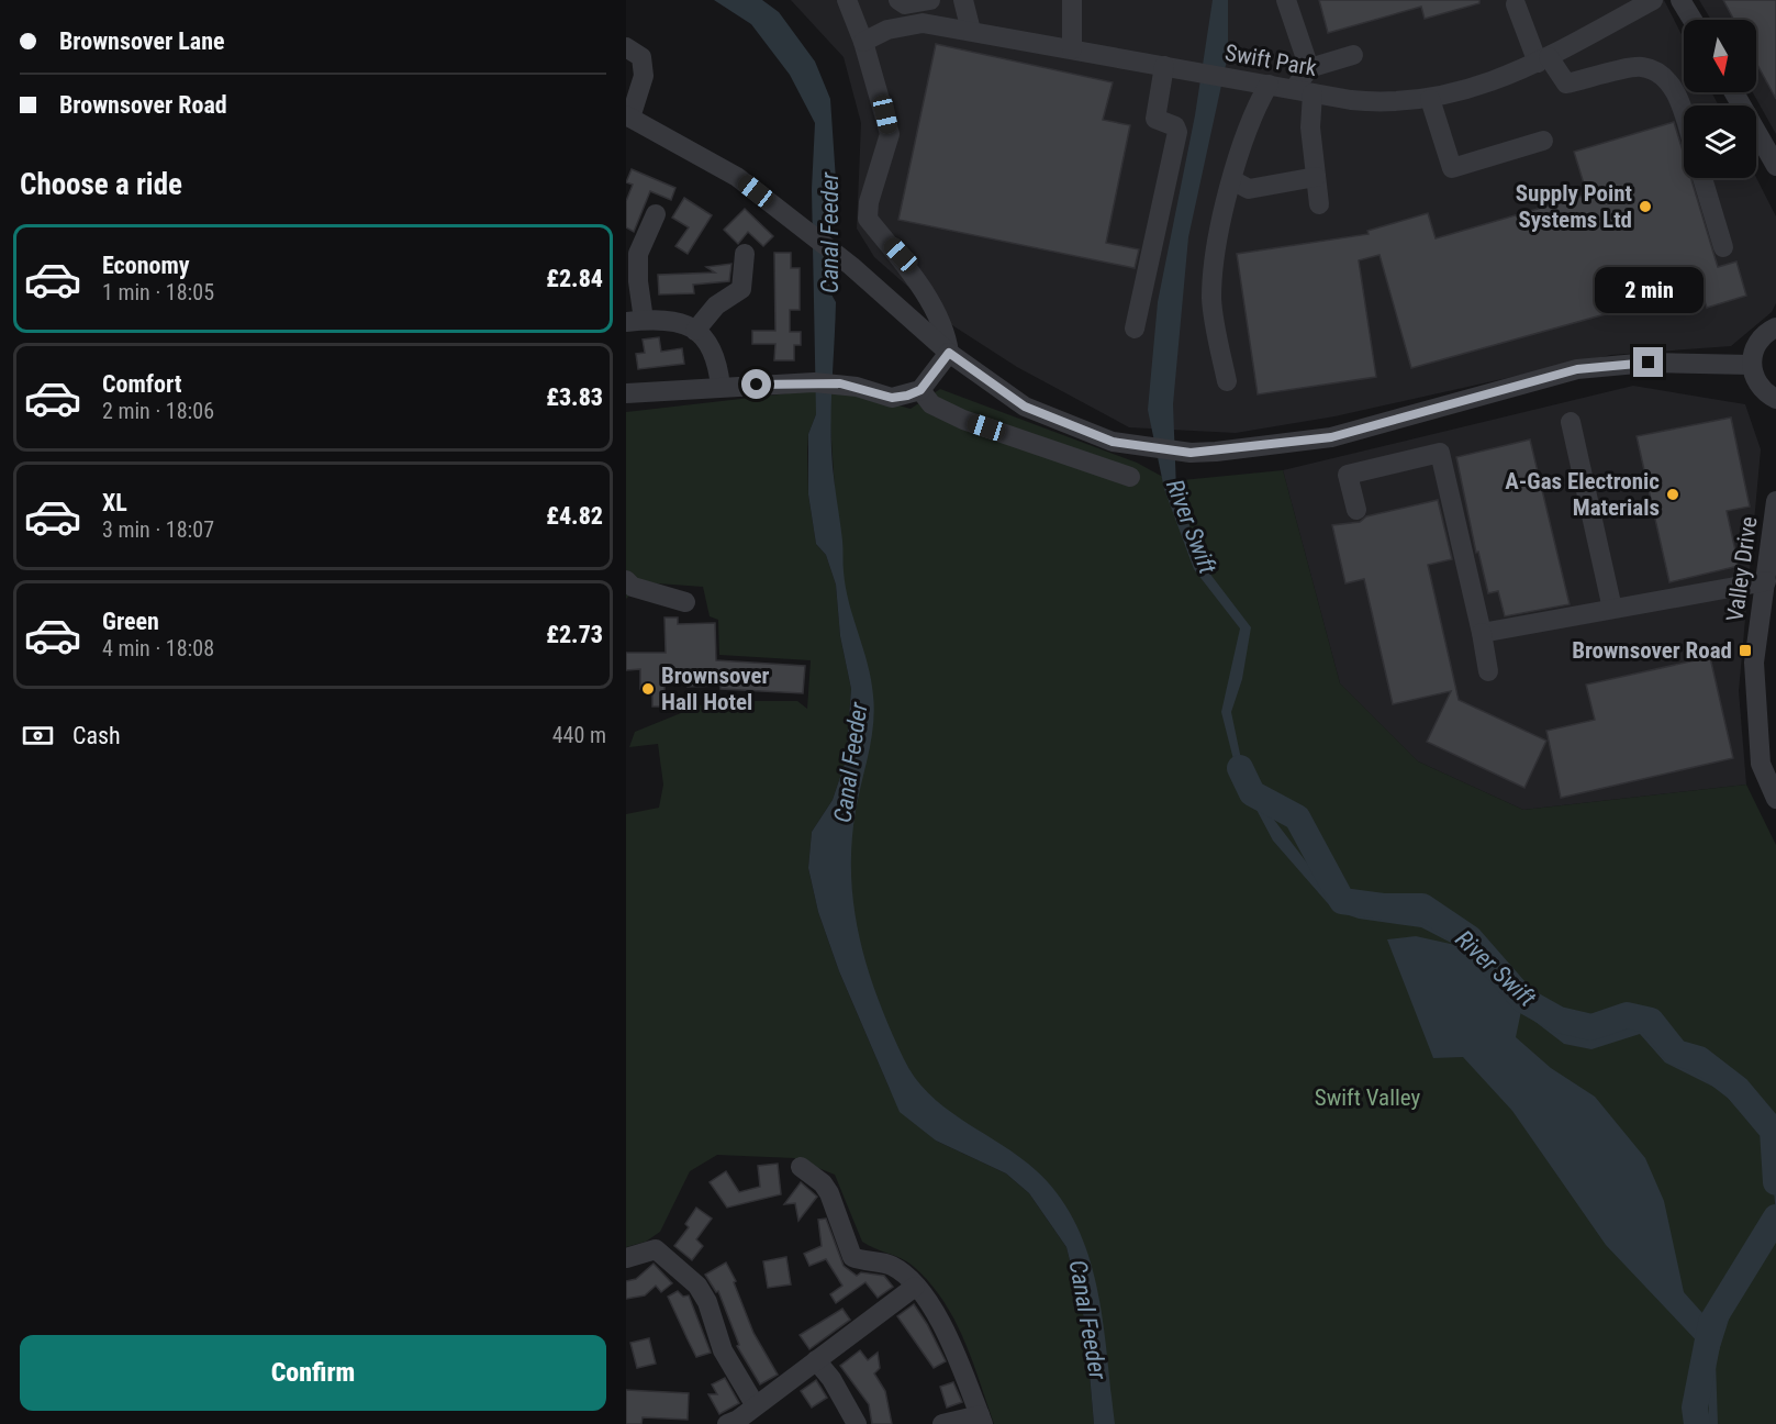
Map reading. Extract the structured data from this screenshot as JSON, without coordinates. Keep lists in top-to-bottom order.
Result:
{
  "streets": {
    "street": ["Swift Park", "Valley Drive"]
  },
  "water": ["Canal Feeder", "River Swift"],
  "parks": ["Swift Valley"],
  "places": {
    "other": ["Supply Point Systems Ltd", "A-Gas Electronic Materials", "Brownsover Hall Hotel"],
    "transit": ["Brownsover Road"]
  },
  "north": "bottom",
  "page": {
    "banner": ["Brownsover Lane", "Brownsover Road"],
    "heading": "Choose a ride",
    "list": [
      {
        "name": "Economy",
        "note": "1 min · 18:05",
        "value": "£2.84"
      },
      {
        "name": "Comfort",
        "note": "2 min · 18:06",
        "value": "£3.83"
      },
      {
        "name": "XL",
        "note": "3 min · 18:07",
        "value": "£4.82"
      },
      {
        "name": "Green",
        "note": "4 min · 18:08",
        "value": "£2.73"
      }
    ],
    "bubble": "2 min",
    "pay": ["Cash", "440 m"],
    "buttons": "Confirm"
  }
}
